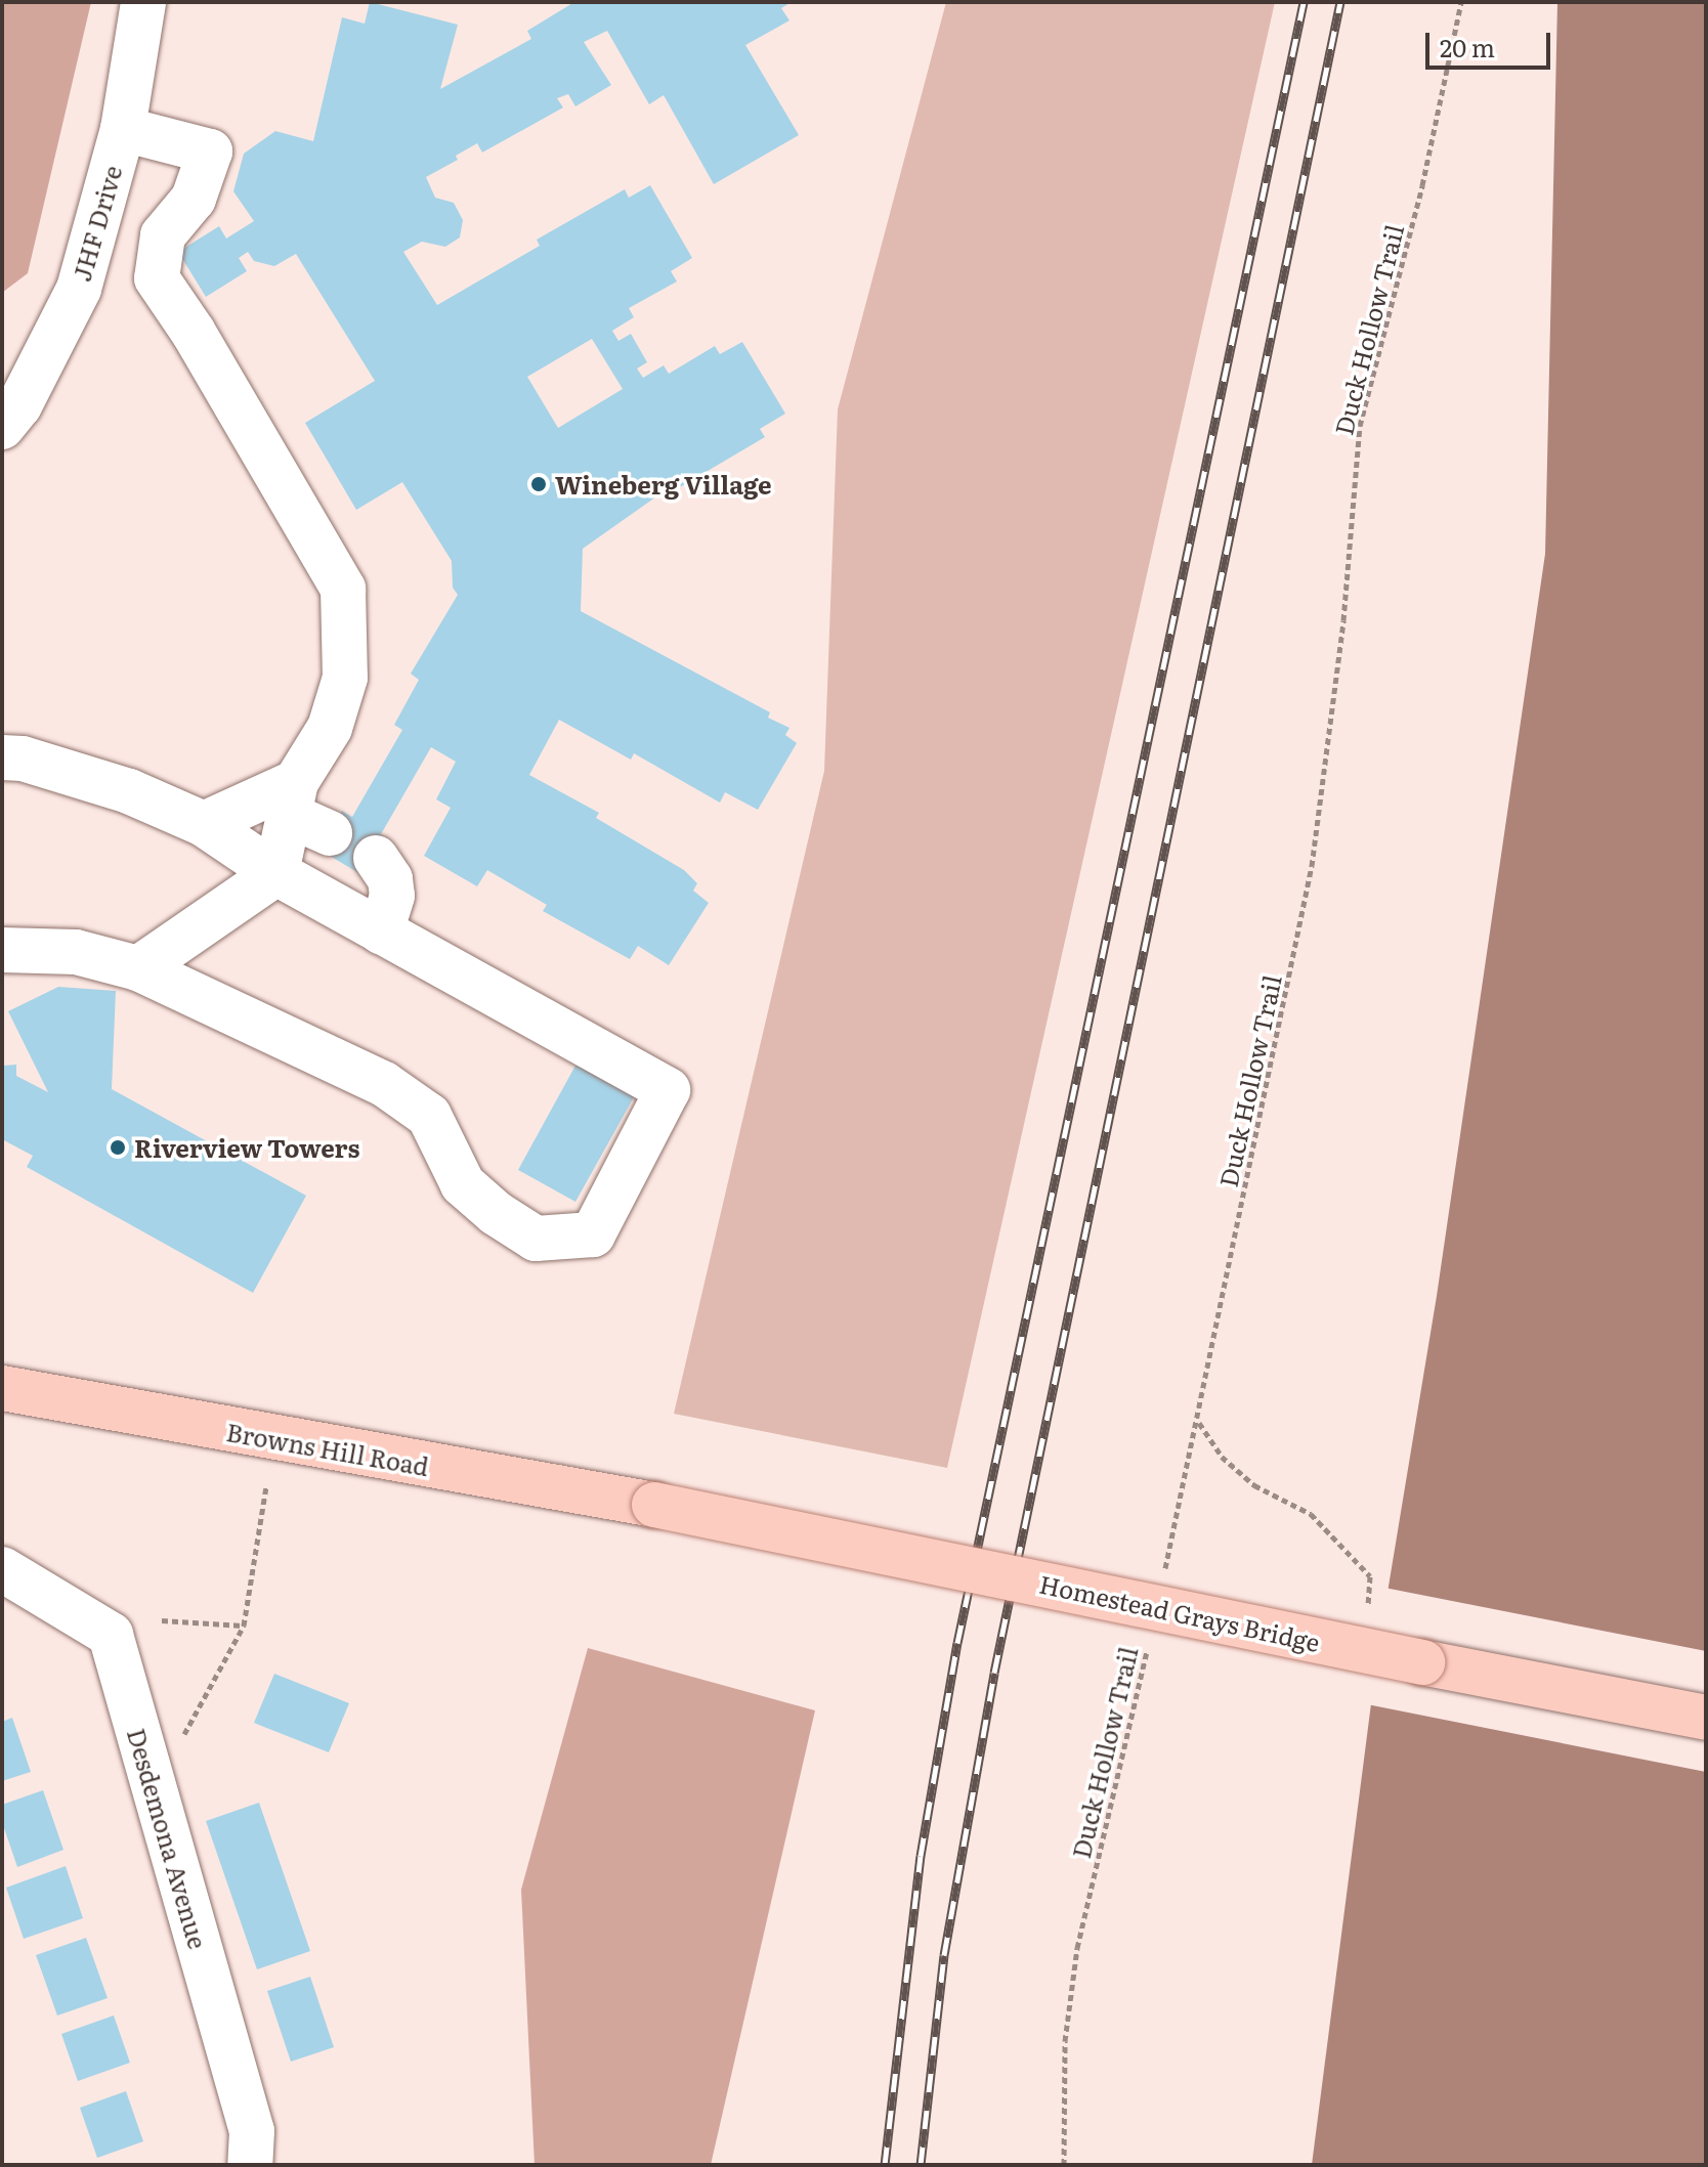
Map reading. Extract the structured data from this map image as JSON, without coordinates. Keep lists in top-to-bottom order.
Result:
{
  "streets": {
    "main road": ["Browns Hill Road", "Homestead Grays Bridge"],
    "street": ["JHF Drive", "Desdemona Avenue"],
    "path": ["Duck Hollow Trail"]
  },
  "crossings": [
    ["Browns Hill Road", "Homestead Grays Bridge"]
  ],
  "places": ["Wineberg Village", "Riverview Towers"],
  "scale_bar": "20 m"
}
